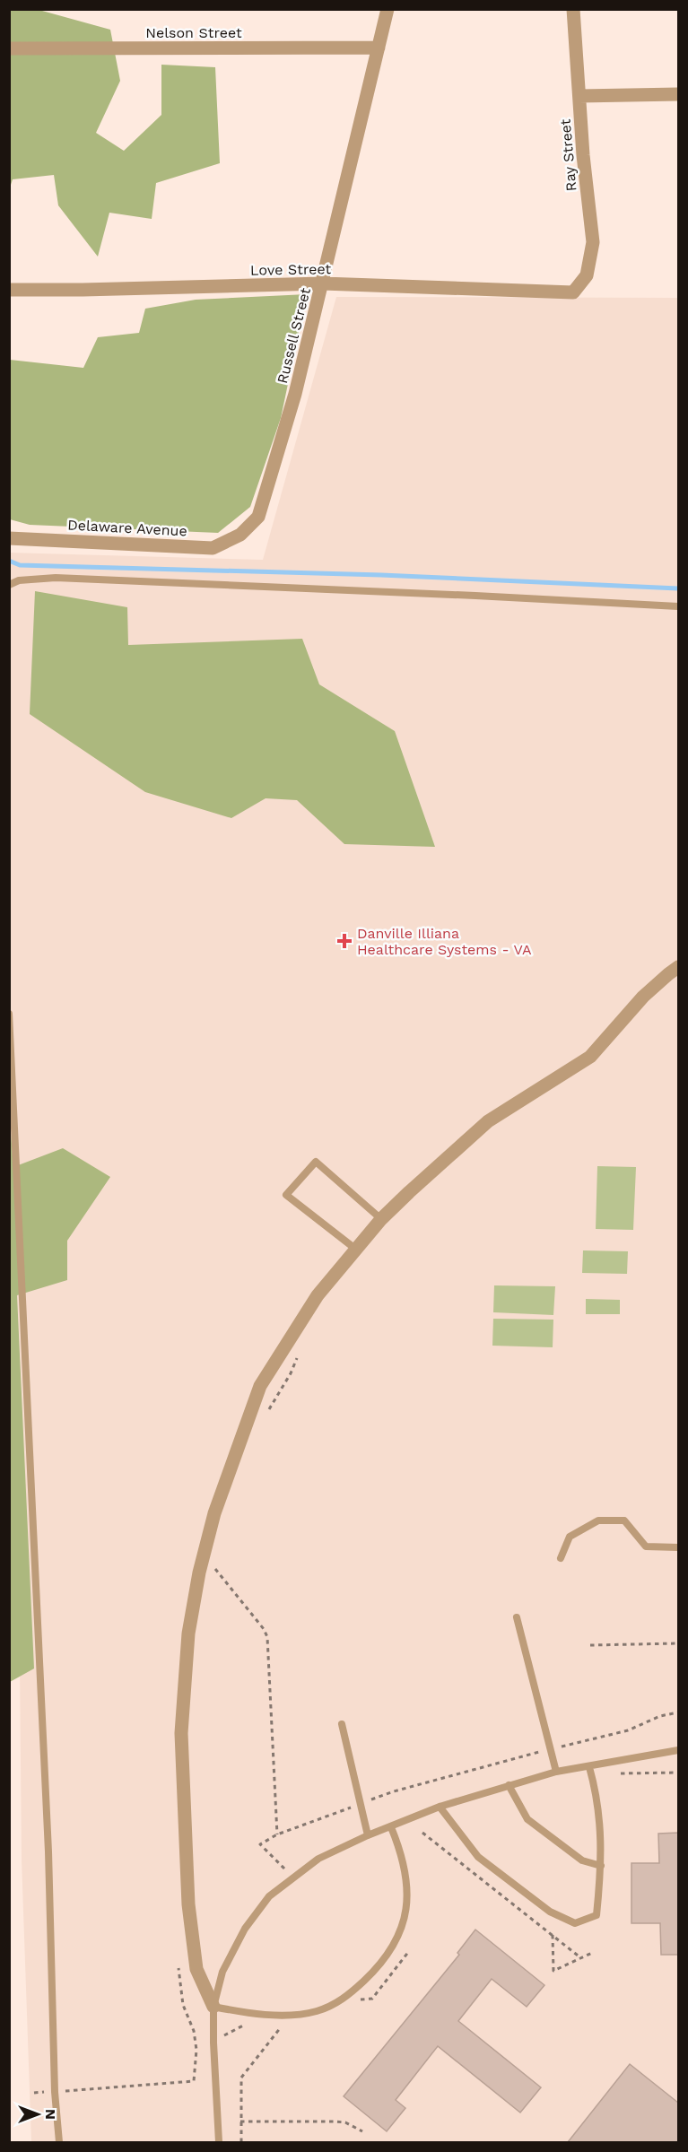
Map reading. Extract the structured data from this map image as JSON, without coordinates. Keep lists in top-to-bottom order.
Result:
{
  "streets": {
    "street": [
      "Nelson Street",
      "Ray Street",
      "Love Street",
      "Russell Street",
      "Delaware Avenue"
    ]
  },
  "crossings": [
    ["Nelson Street", "Russell Street"],
    ["Ray Street", "Love Street"],
    ["Love Street", "Russell Street"],
    ["Russell Street", "Delaware Avenue"]
  ],
  "places": {
    "health": ["Danville Illiana Healthcare Systems - VA"]
  },
  "north": "right"
}
